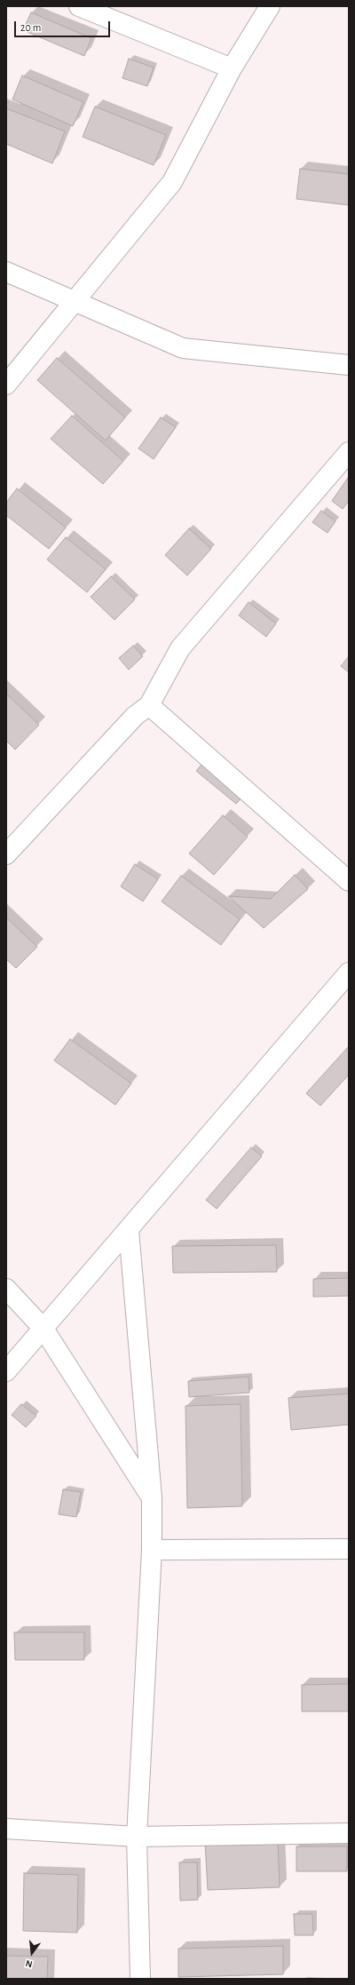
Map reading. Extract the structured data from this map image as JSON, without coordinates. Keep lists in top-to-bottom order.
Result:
{
  "scale_bar": "20 m",
  "north": "bottom"
}
